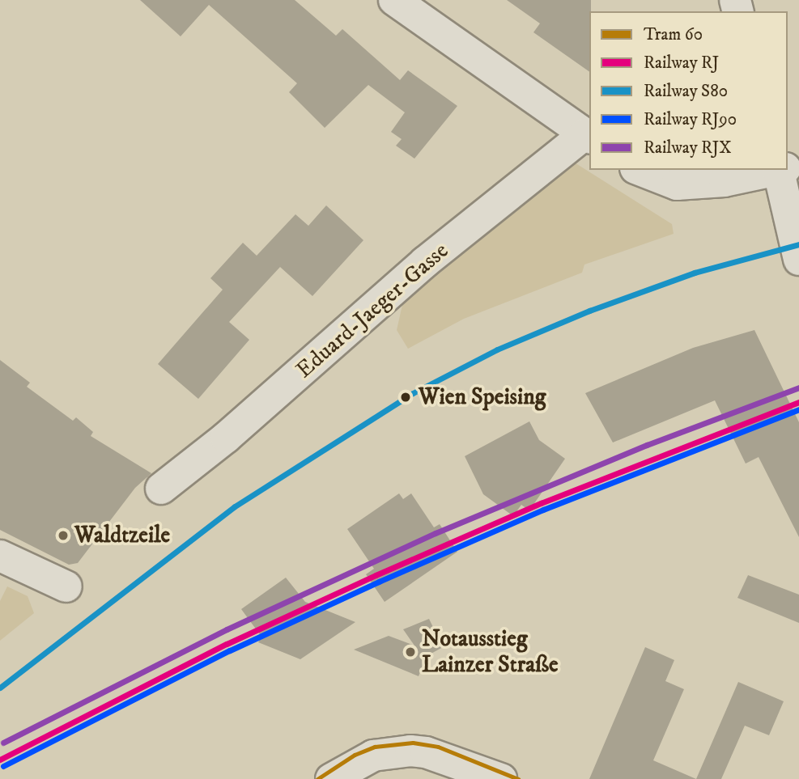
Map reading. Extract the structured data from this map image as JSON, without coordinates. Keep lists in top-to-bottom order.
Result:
{
  "streets": {
    "street": ["Eduard-Jaeger-Gasse"]
  },
  "places": ["Wien Speising", "Waldtzeile", "Notausstieg Lainzer Straße"],
  "lines": [
    "rail line S80",
    "rail line RJX",
    "rail line RJ",
    "rail line RJ90",
    "tram line 60"
  ],
  "legend": [
    "Tram 60",
    "Railway RJ",
    "Railway S80",
    "Railway RJ90",
    "Railway RJX"
  ]
}
